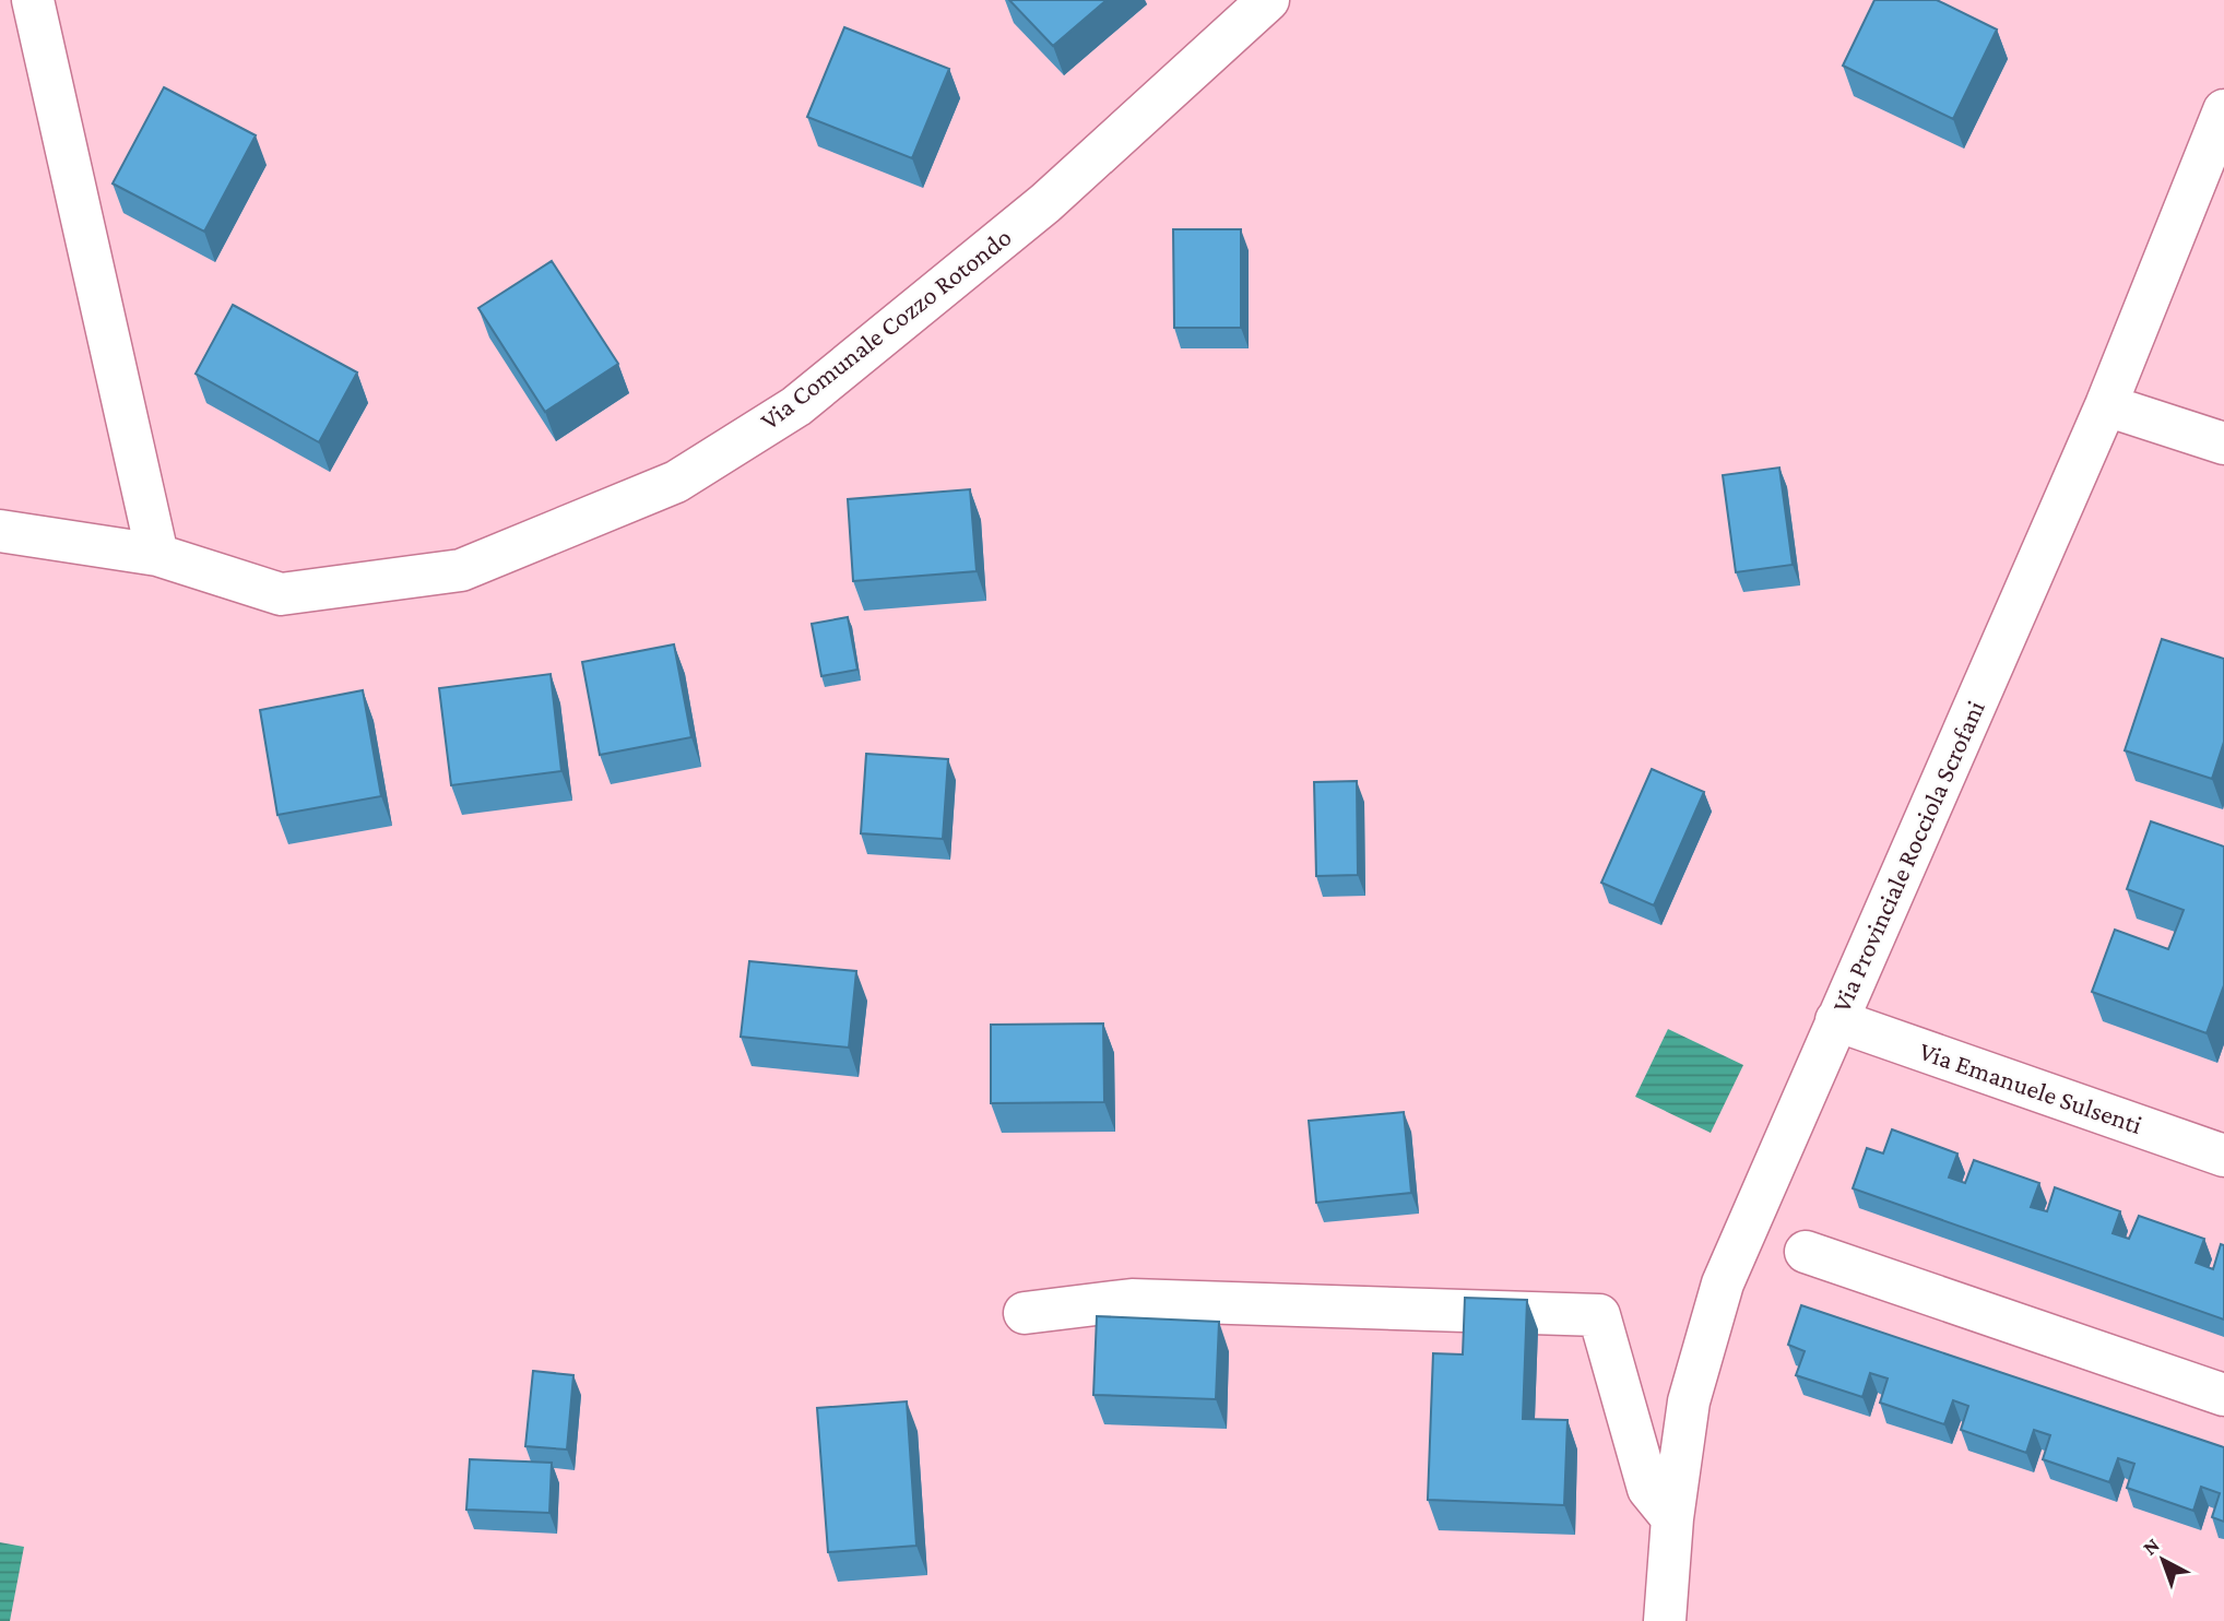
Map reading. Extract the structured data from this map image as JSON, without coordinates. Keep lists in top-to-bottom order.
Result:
{
  "streets": {
    "street": ["Via Comunale Cozzo Rotondo", "Via Provinciale Rocciola Scrofani", "Via Emanuele Sulsenti"]
  },
  "crossings": [
    ["Via Provinciale Rocciola Scrofani", "Via Emanuele Sulsenti"]
  ],
  "north": "top left"
}
